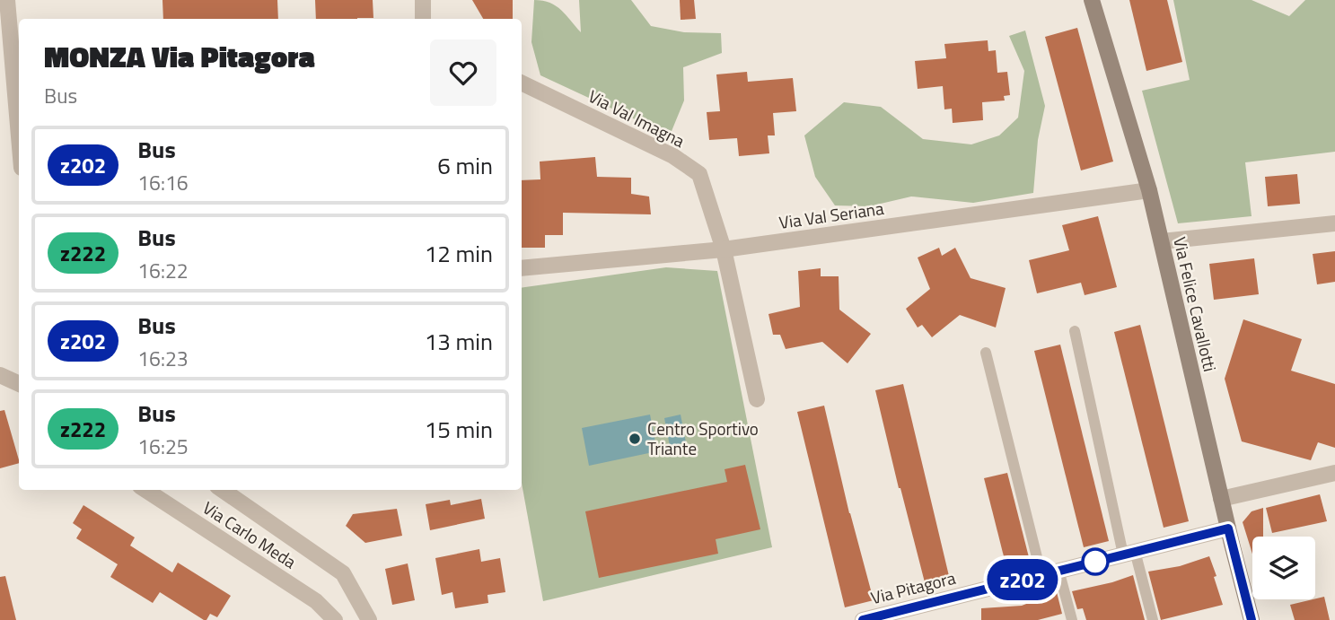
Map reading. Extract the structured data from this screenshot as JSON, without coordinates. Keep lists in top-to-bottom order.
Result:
{
  "streets": {
    "street": [
      "Via Val Imagna",
      "Via Val Seriana",
      "Via Felice Cavallotti",
      "Via Carlo Meda",
      "Via Pitagora"
    ]
  },
  "crossings": [
    ["Via Val Imagna", "Via Val Seriana"],
    ["Via Val Seriana", "Via Felice Cavallotti"],
    ["Via Felice Cavallotti", "Via Pitagora"]
  ],
  "places": ["Centro Sportivo Triante"],
  "lines": ["bus line z202"],
  "page": {
    "on_map": "z202",
    "heading": ["MONZA Via Pitagora", "Bus"],
    "list": [
      {
        "mark": "z202",
        "name": "Bus",
        "note": "16:16",
        "value": "6 min"
      },
      {
        "mark": "z222",
        "name": "Bus",
        "note": "16:22",
        "value": "12 min"
      },
      {
        "mark": "z202",
        "name": "Bus",
        "note": "16:23",
        "value": "13 min"
      },
      {
        "mark": "z222",
        "name": "Bus",
        "note": "16:25",
        "value": "15 min"
      }
    ]
  }
}
